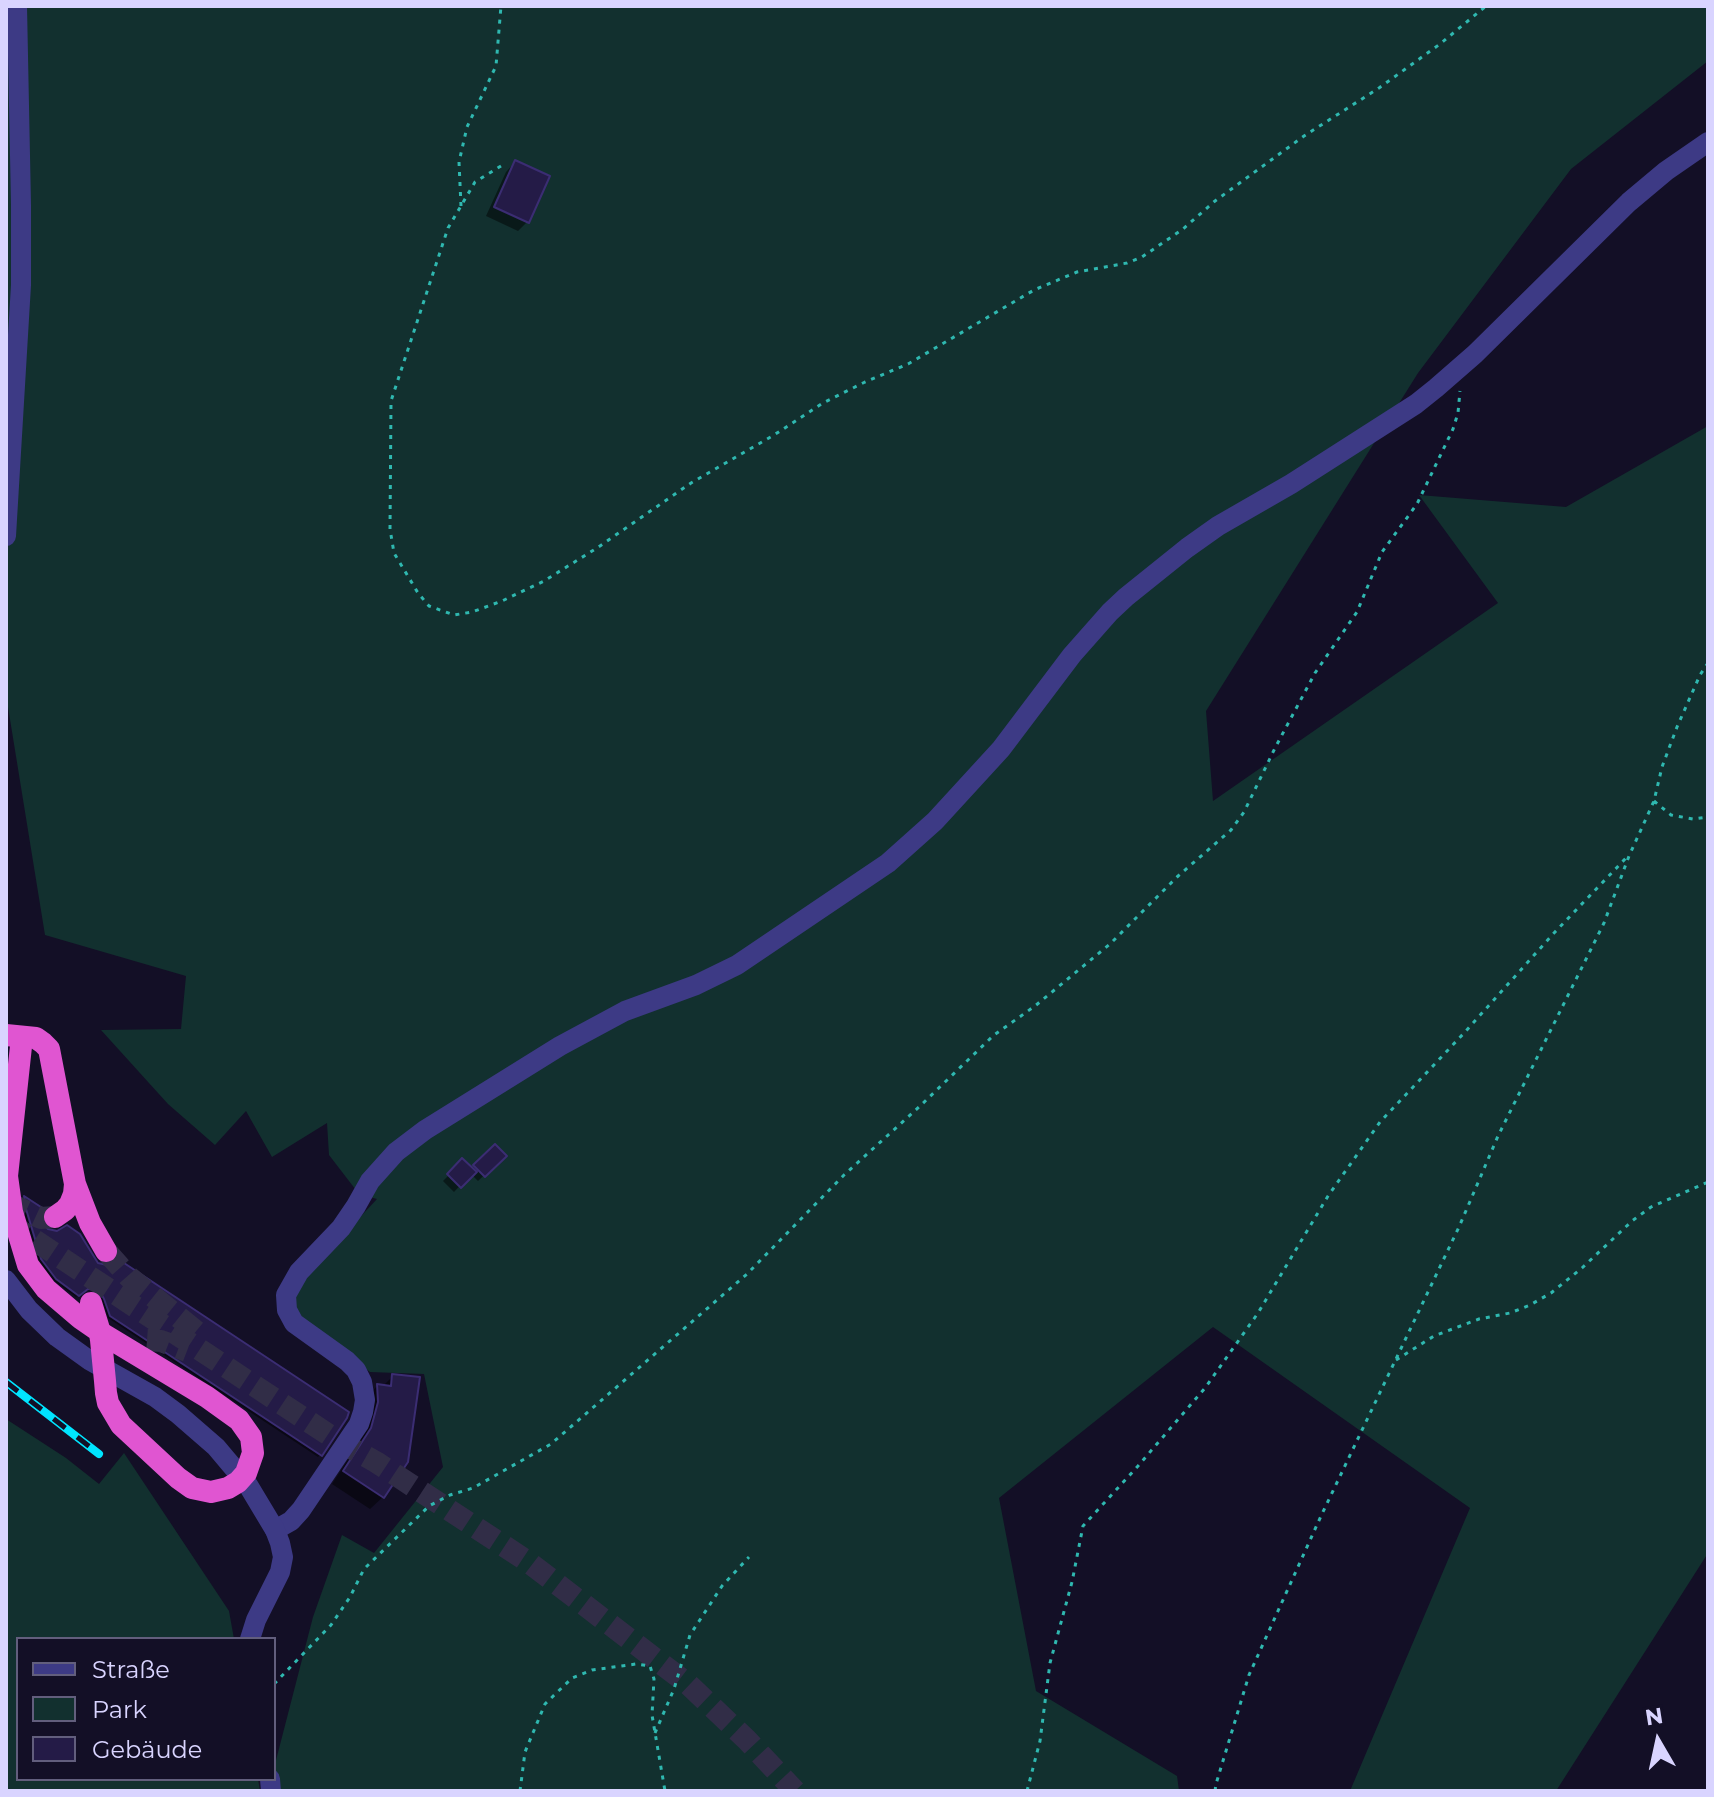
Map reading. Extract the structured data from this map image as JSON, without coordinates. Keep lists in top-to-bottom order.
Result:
{
  "legend": ["Straße", "Park", "Gebäude"],
  "north": "top"
}
